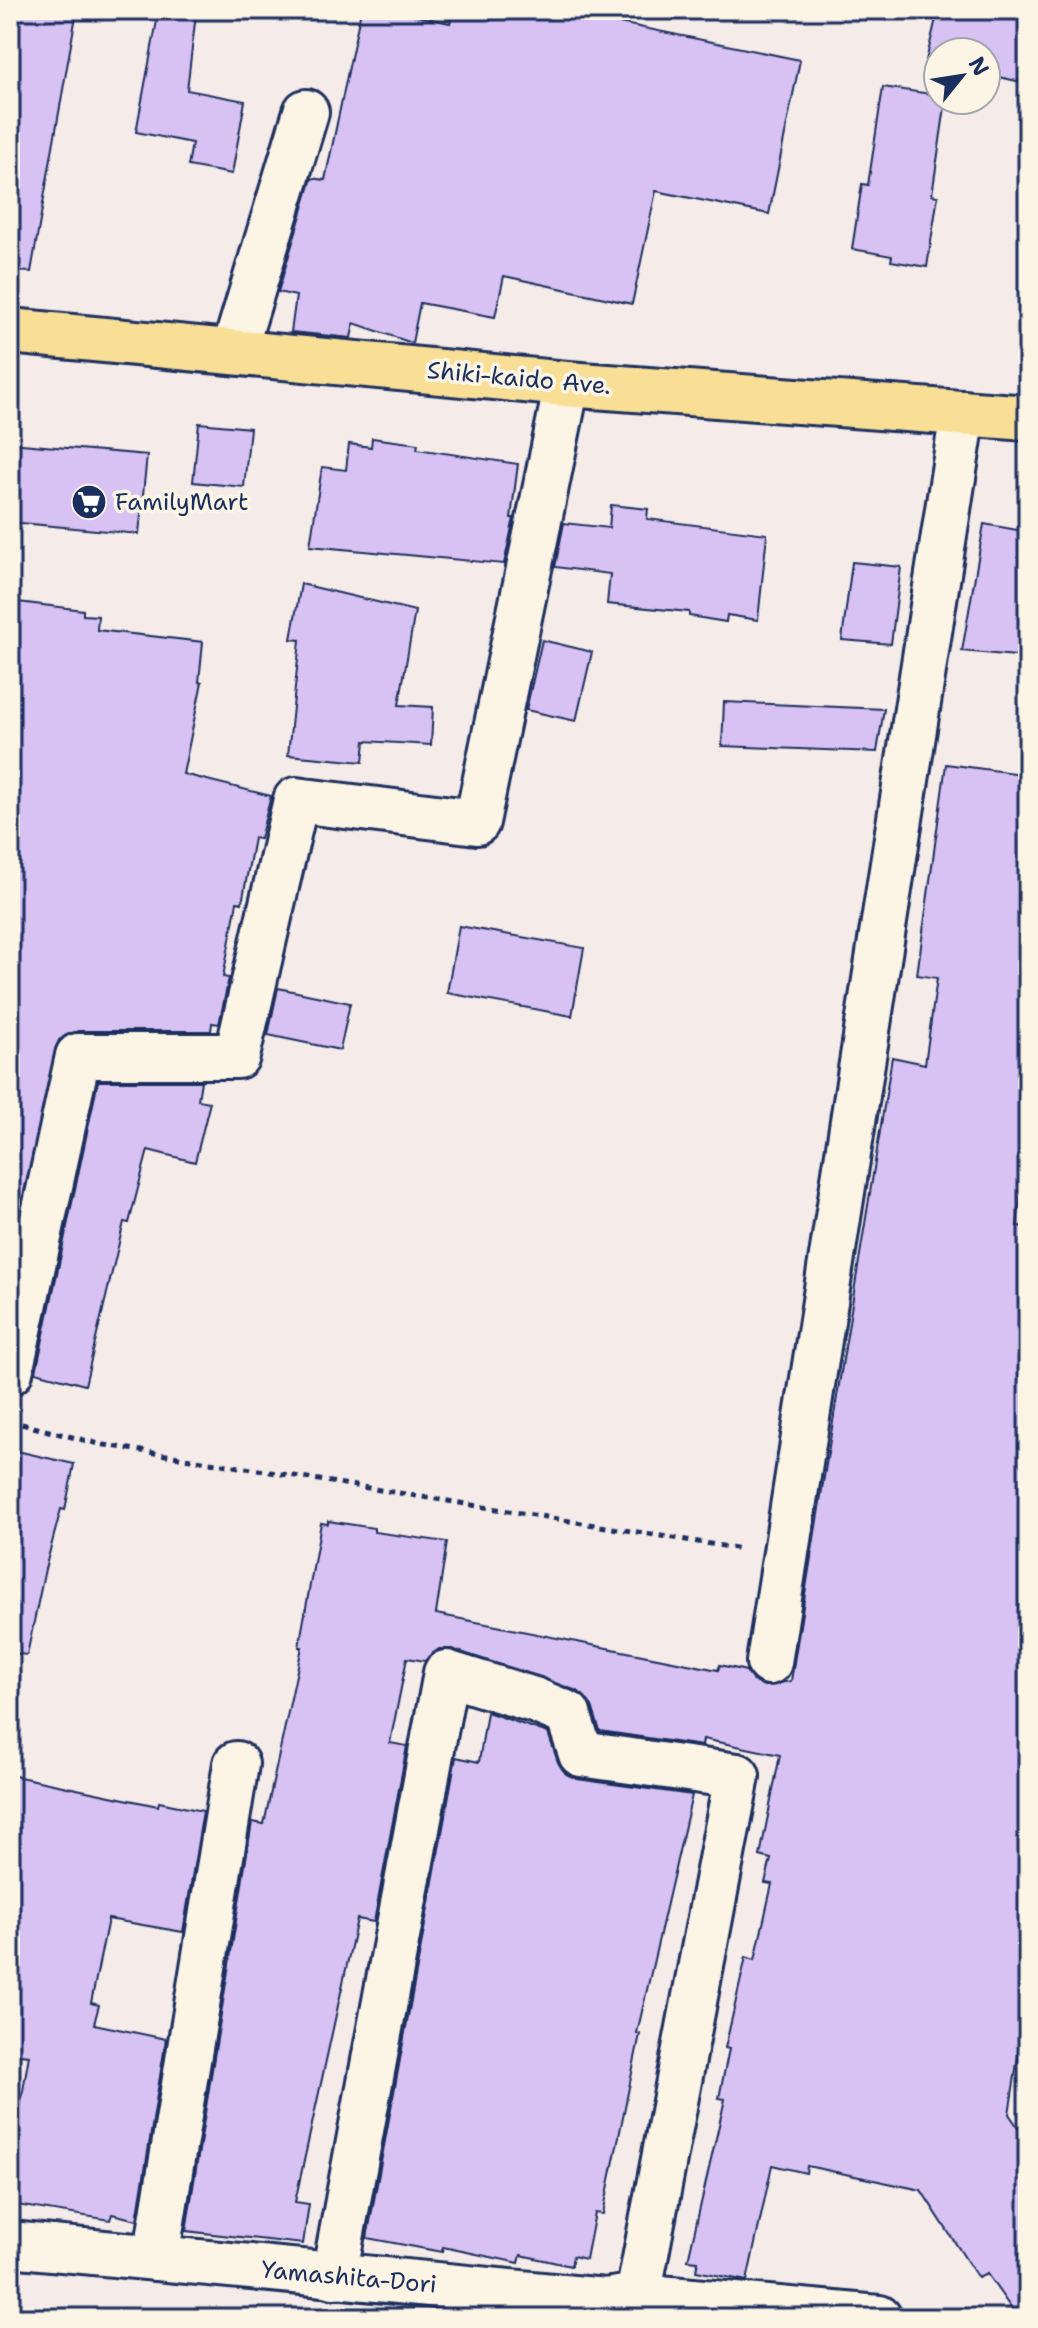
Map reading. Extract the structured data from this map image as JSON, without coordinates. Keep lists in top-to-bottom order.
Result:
{
  "streets": {
    "main road": ["Shiki-kaido Ave."],
    "street": ["Yamashita-Dori"]
  },
  "places": {
    "supermarket": ["FamilyMart"]
  },
  "north": "top right"
}
